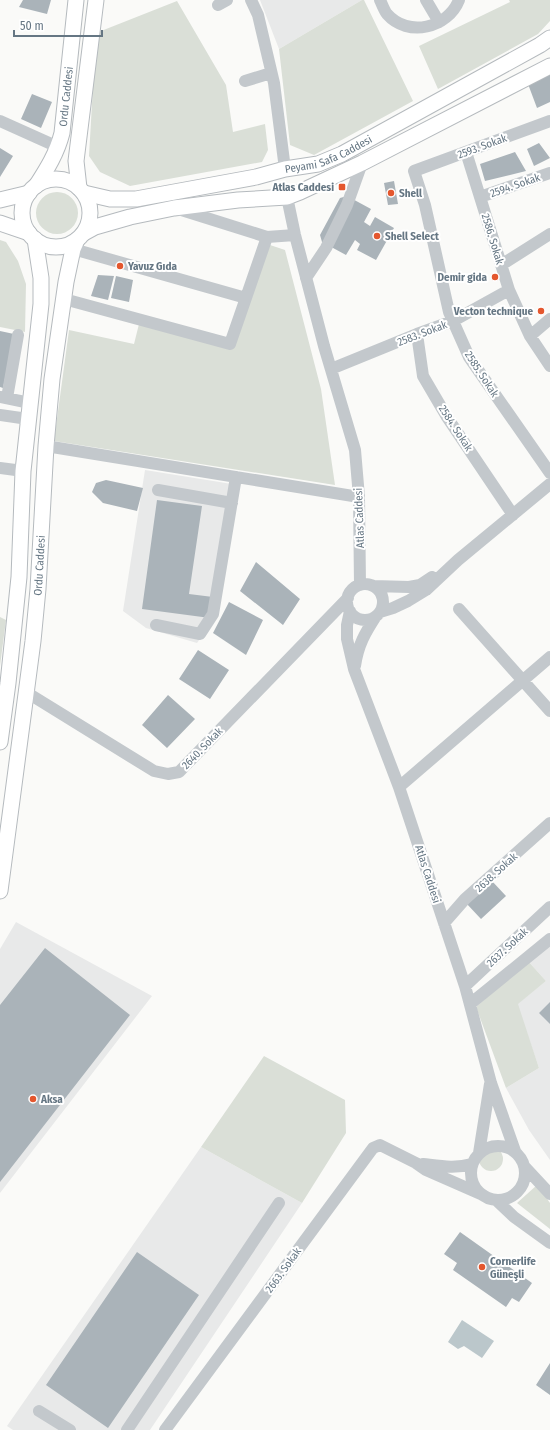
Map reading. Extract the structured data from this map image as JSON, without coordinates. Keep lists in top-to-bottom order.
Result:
{
  "streets": {
    "main road": ["Ordu Caddesi", "Peyami Safa Caddesi"],
    "street": [
      "2593. Sokak",
      "2594. Sokak",
      "2586. Sokak",
      "2583. Sokak",
      "2585. Sokak",
      "2584. Sokak",
      "Atlas Caddesi",
      "2640. Sokak",
      "2638. Sokak",
      "2637. Sokak",
      "2663. Sokak"
    ]
  },
  "crossings": [
    ["Ordu Caddesi", "Peyami Safa Caddesi"],
    ["Ordu Caddesi", "2640. Sokak"],
    ["2593. Sokak", "2586. Sokak"],
    ["2593. Sokak", "2585. Sokak"],
    ["Peyami Safa Caddesi", "Atlas Caddesi"],
    ["2594. Sokak", "2586. Sokak"],
    ["2586. Sokak", "2583. Sokak"],
    ["2583. Sokak", "2585. Sokak"],
    ["2583. Sokak", "2584. Sokak"],
    ["2583. Sokak", "Atlas Caddesi"],
    ["Atlas Caddesi", "2640. Sokak"],
    ["Atlas Caddesi", "2638. Sokak"],
    ["Atlas Caddesi", "2637. Sokak"]
  ],
  "places": {
    "transit": ["Atlas Caddesi"],
    "other": [
      "Shell",
      "Shell Select",
      "Yavuz Gıda",
      "Demir gida",
      "Vecton technique",
      "Aksa",
      "Cornerlife Güneşli"
    ]
  },
  "scale_bar": "50 m"
}
